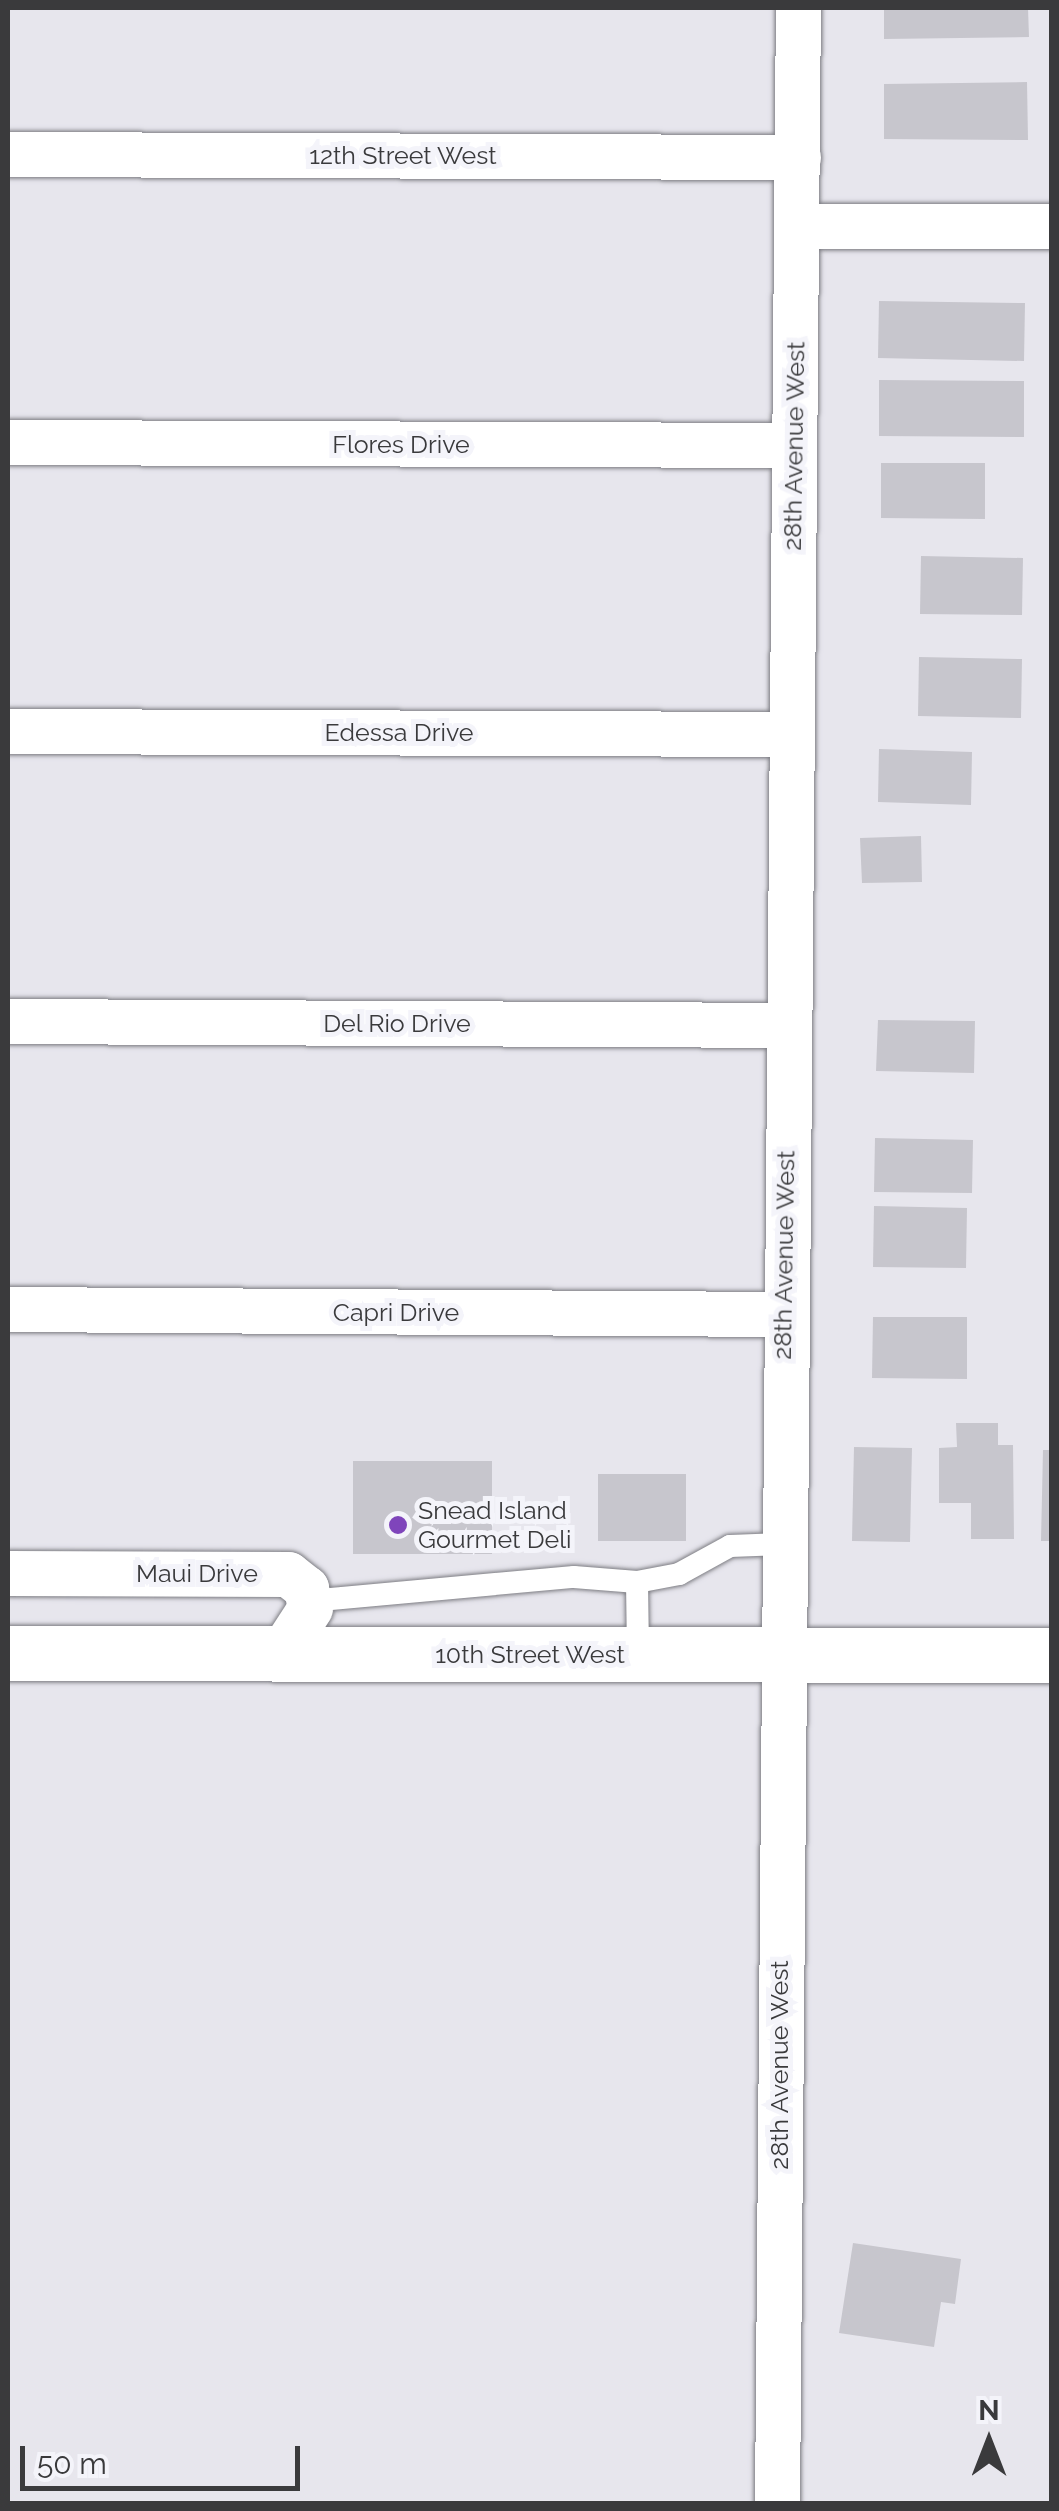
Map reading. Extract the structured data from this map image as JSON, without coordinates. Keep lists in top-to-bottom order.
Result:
{
  "streets": {
    "street": [
      "12th Street West",
      "Flores Drive",
      "28th Avenue West",
      "Edessa Drive",
      "Del Rio Drive",
      "Capri Drive",
      "Maui Drive",
      "10th Street West"
    ]
  },
  "crossings": [
    ["12th Street West", "28th Avenue West"],
    ["Flores Drive", "28th Avenue West"],
    ["28th Avenue West", "Edessa Drive"],
    ["28th Avenue West", "Del Rio Drive"],
    ["28th Avenue West", "Capri Drive"],
    ["28th Avenue West", "10th Street West"]
  ],
  "places": ["Snead Island Gourmet Deli"],
  "scale_bar": "50 m",
  "north": "top"
}
